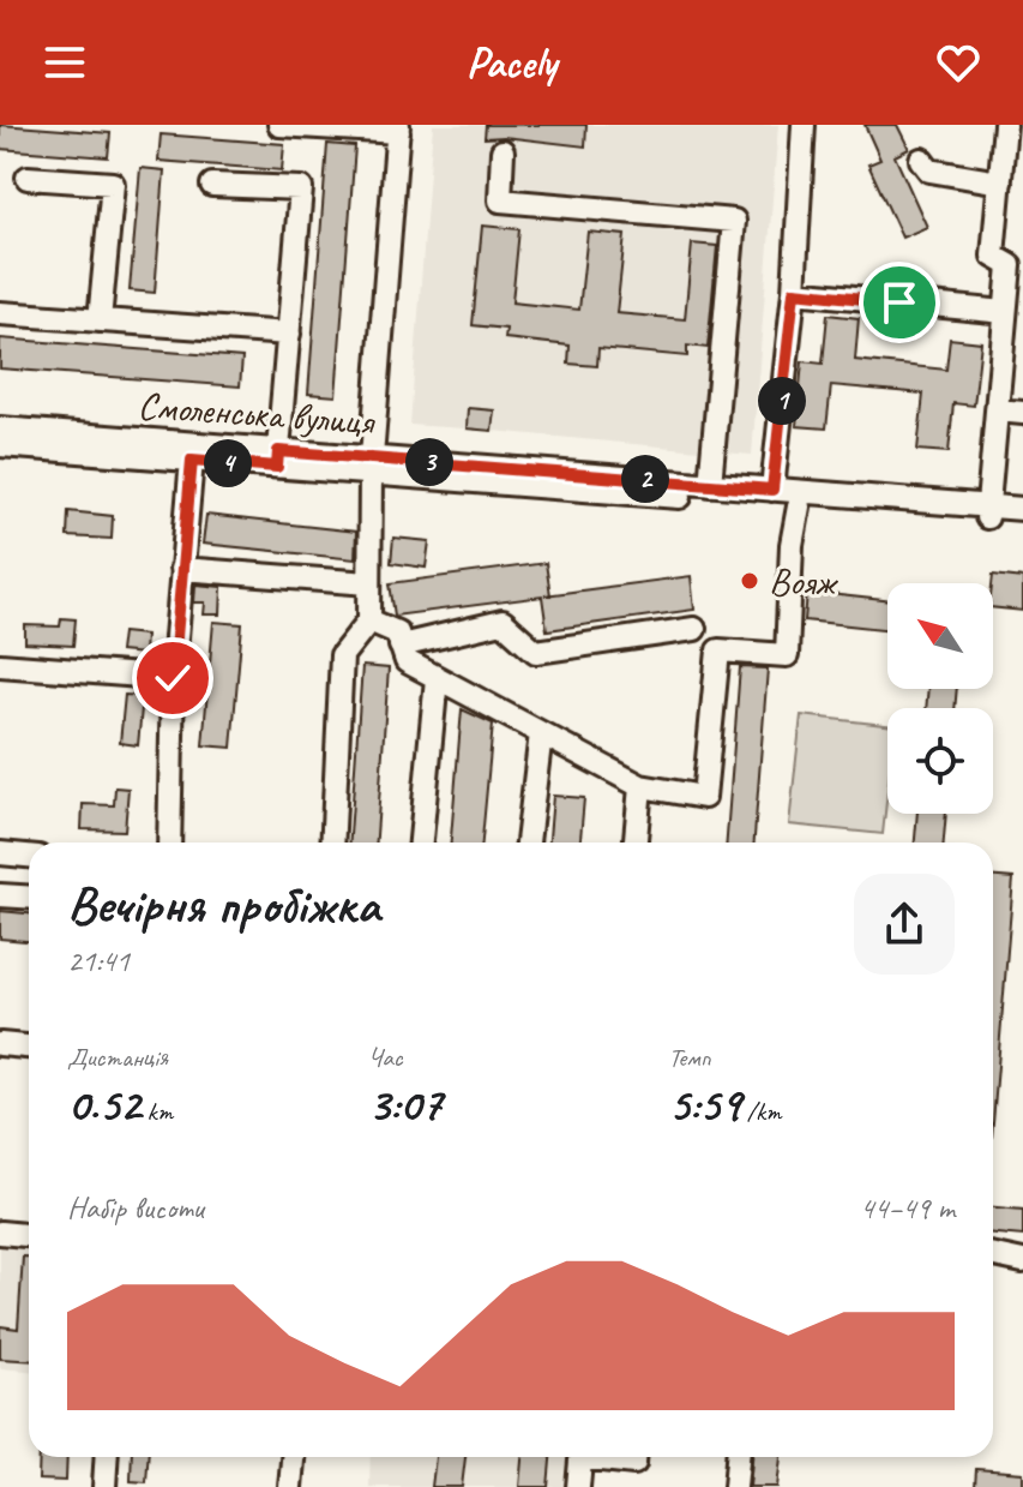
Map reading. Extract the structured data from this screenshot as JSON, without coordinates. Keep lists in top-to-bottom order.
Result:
{
  "streets": {
    "street": ["Смоленська вулиця"]
  },
  "places": ["Вояж"],
  "north": "top left",
  "page": {
    "header": "Pacely",
    "pins": [
      "1",
      "3",
      "4",
      "2"
    ],
    "heading": ["Вечірня пробіжка", "21:41"],
    "stats": [
      ["Дистанція", "0.52 km"],
      ["Час", "3:07"],
      ["Темп", "5:59 /km"]
    ],
    "chart": ["Набір висоти", "44–49 m"]
  }
}
